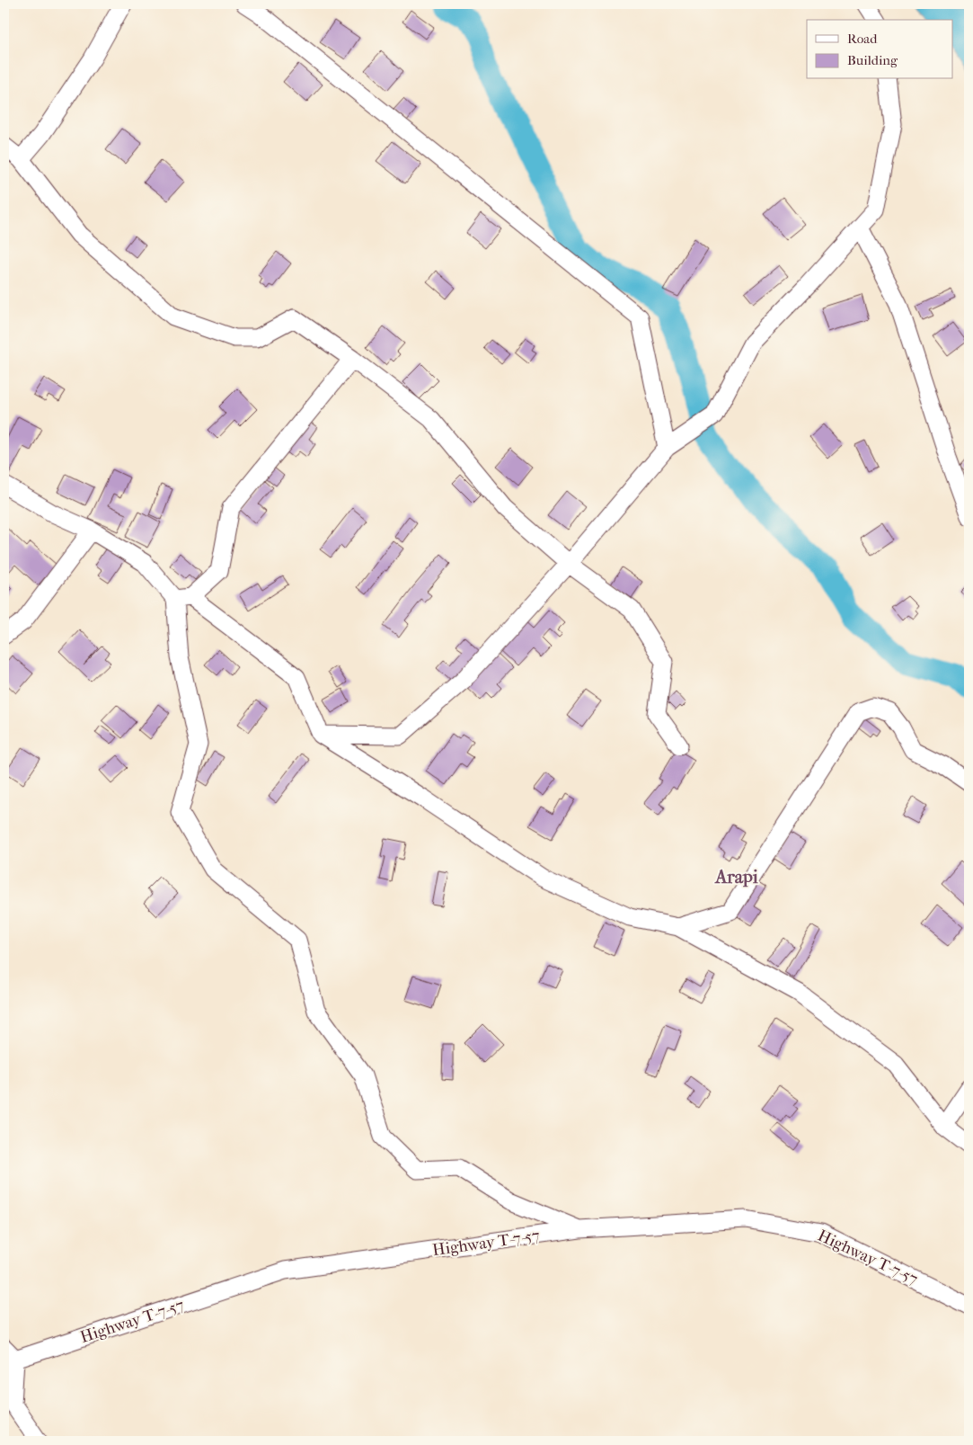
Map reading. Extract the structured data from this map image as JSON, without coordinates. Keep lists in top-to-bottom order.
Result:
{
  "streets": {
    "street": ["Highway T-7-57"]
  },
  "districts": ["Arapi"],
  "legend": ["Road", "Building"]
}
